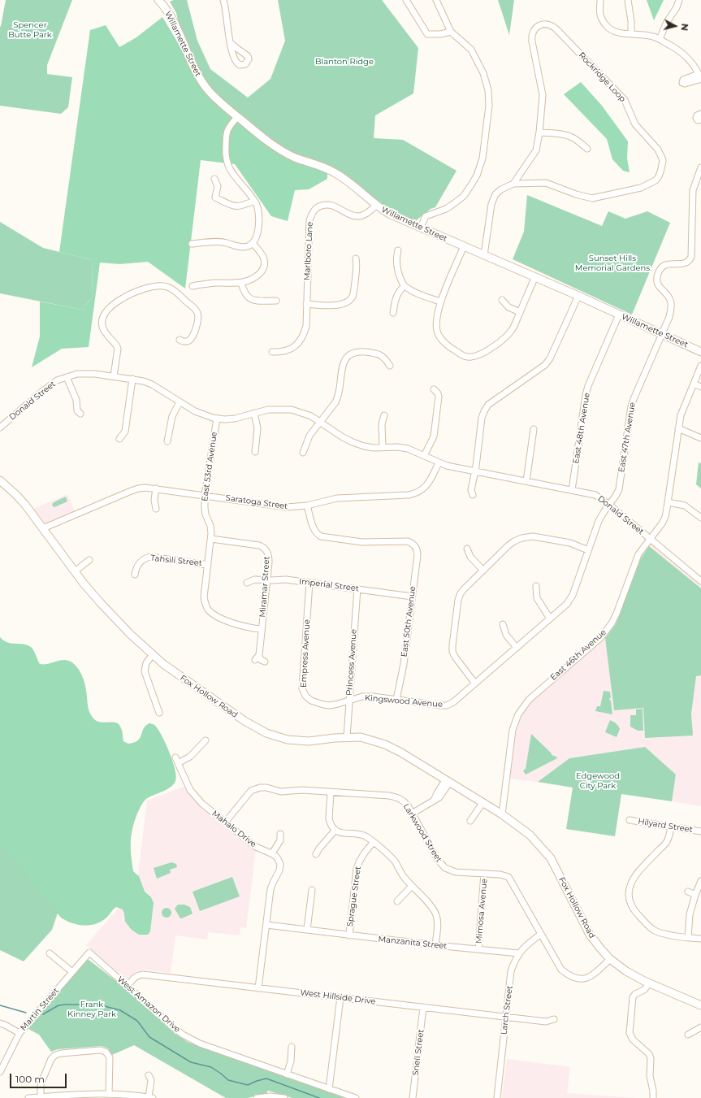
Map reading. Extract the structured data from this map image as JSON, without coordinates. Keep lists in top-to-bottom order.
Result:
{
  "streets": {
    "main road": ["Willamette Street", "Fox Hollow Road"],
    "street": [
      "Rockridge Loop",
      "Marlboro Lane",
      "Donald Street",
      "East 48th Avenue",
      "East 47th Avenue",
      "East 53rd Avenue",
      "Saratoga Street",
      "Tahsili Street",
      "Imperial Street",
      "Miramar Street",
      "East 50th Avenue",
      "Empress Avenue",
      "East 46th Avenue",
      "Princess Avenue",
      "Kingswood Avenue",
      "Hilyard Street",
      "Mahalo Drive",
      "Larkwood Street",
      "Sprague Street",
      "Mimosa Avenue",
      "Manzanita Street",
      "West Hillside Drive",
      "West Amazon Drive",
      "Martin Street",
      "Larch Street",
      "Snell Street"
    ]
  },
  "crossings": [
    ["Willamette Street", "Marlboro Lane"],
    ["Willamette Street", "East 48th Avenue"],
    ["Willamette Street", "East 47th Avenue"],
    ["Donald Street", "East 48th Avenue"],
    ["Donald Street", "East 47th Avenue"],
    ["Donald Street", "East 53rd Avenue"],
    ["Donald Street", "Saratoga Street"],
    ["Donald Street", "East 46th Avenue"],
    ["Donald Street", "Kingswood Avenue"],
    ["East 47th Avenue", "Kingswood Avenue"],
    ["East 53rd Avenue", "Saratoga Street"],
    ["East 53rd Avenue", "Tahsili Street"],
    ["East 53rd Avenue", "Miramar Street"],
    ["Saratoga Street", "East 50th Avenue"],
    ["Saratoga Street", "Fox Hollow Road"],
    ["Imperial Street", "Miramar Street"],
    ["Imperial Street", "East 50th Avenue"],
    ["Imperial Street", "Empress Avenue"],
    ["Imperial Street", "Princess Avenue"],
    ["East 50th Avenue", "Kingswood Avenue"],
    ["Empress Avenue", "Princess Avenue"],
    ["Empress Avenue", "Kingswood Avenue"],
    ["East 46th Avenue", "Fox Hollow Road"],
    ["Princess Avenue", "Fox Hollow Road"],
    ["Princess Avenue", "Kingswood Avenue"],
    ["Fox Hollow Road", "Larkwood Street"],
    ["Mahalo Drive", "Larkwood Street"],
    ["Larkwood Street", "Mimosa Avenue"],
    ["Larkwood Street", "Larch Street"],
    ["Sprague Street", "Manzanita Street"],
    ["Mimosa Avenue", "Manzanita Street"],
    ["Manzanita Street", "Larch Street"],
    ["West Hillside Drive", "West Amazon Drive"],
    ["West Hillside Drive", "Larch Street"],
    ["West Hillside Drive", "Snell Street"],
    ["West Amazon Drive", "Martin Street"]
  ],
  "parks": [
    "Spencer Butte Park",
    "Blanton Ridge",
    "Sunset Hills Memorial Gardens",
    "Edgewood City Park",
    "Frank Kinney Park"
  ],
  "scale_bar": "100 m",
  "north": "right"
}
